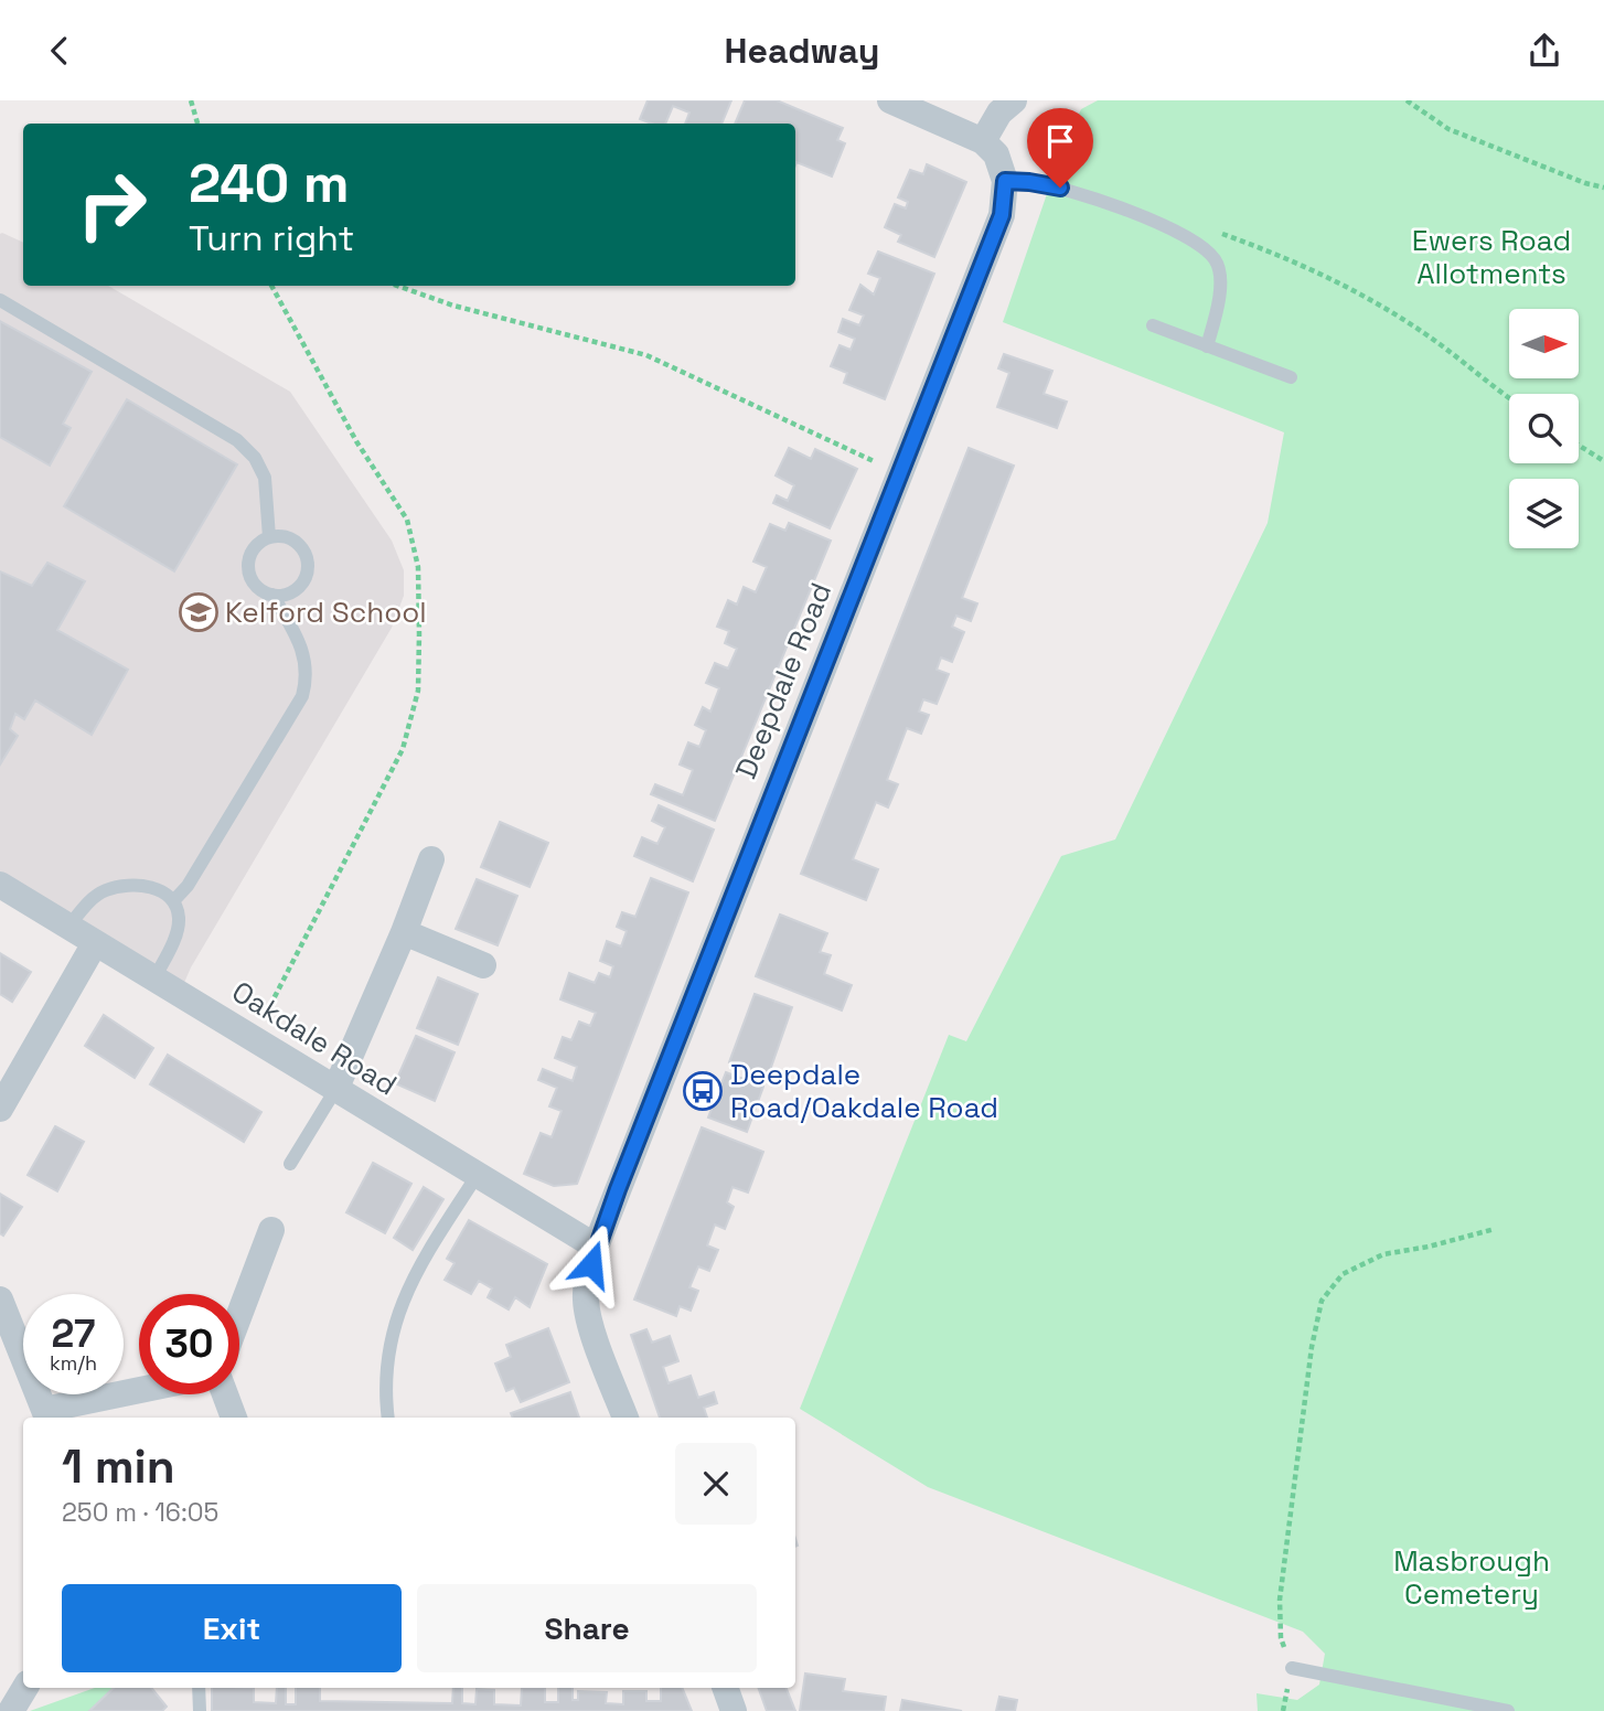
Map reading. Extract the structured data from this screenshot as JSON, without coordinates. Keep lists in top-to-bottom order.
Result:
{
  "streets": {
    "street": ["Deepdale Road", "Oakdale Road"]
  },
  "crossings": [
    ["Deepdale Road", "Oakdale Road"]
  ],
  "parks": ["Ewers Road Allotments", "Masbrough Cemetery"],
  "places": {
    "school or university": ["Kelford School"],
    "bus stop": ["Deepdale Road/Oakdale Road"]
  },
  "north": "right",
  "page": {
    "header": "Headway",
    "turn": ["240 m", "Turn right"],
    "speed": "27 km/h",
    "limit": "30",
    "heading": ["1 min", "250 m · 16:05"],
    "buttons": ["Exit", "Share"]
  }
}
